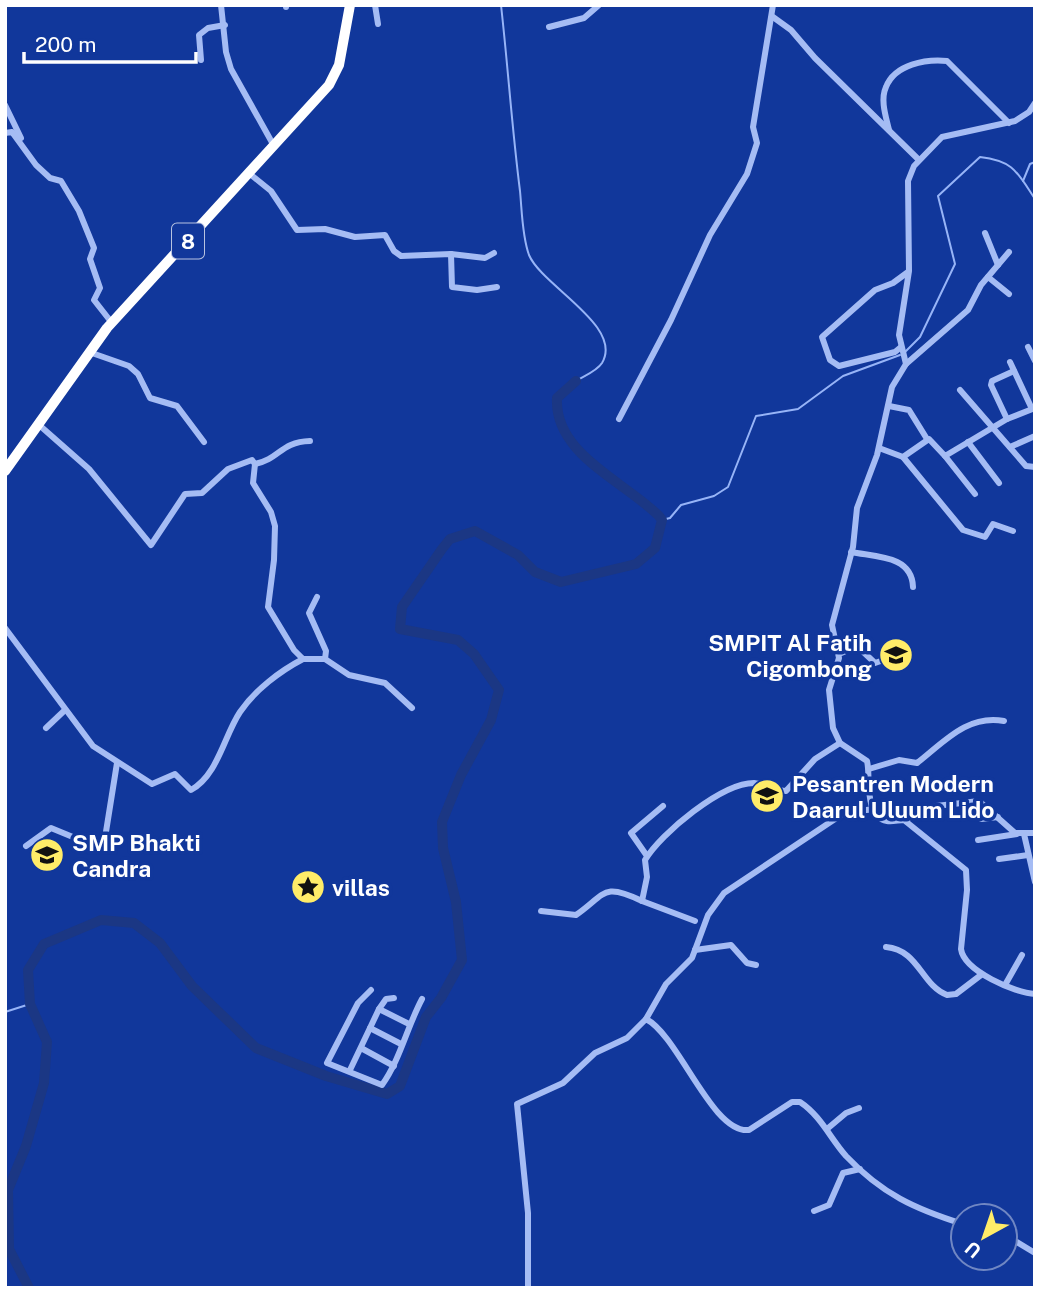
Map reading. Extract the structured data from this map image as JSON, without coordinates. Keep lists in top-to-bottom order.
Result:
{
  "streets": {
    "highway": ["8"]
  },
  "places": {
    "school or university": ["SMPIT Al Fatih Cigombong", "Pesantren Modern Daarul Uluum Lido", "SMP Bhakti Candra"],
    "place": ["villas"]
  },
  "scale_bar": "200 m",
  "north": "bottom left"
}
